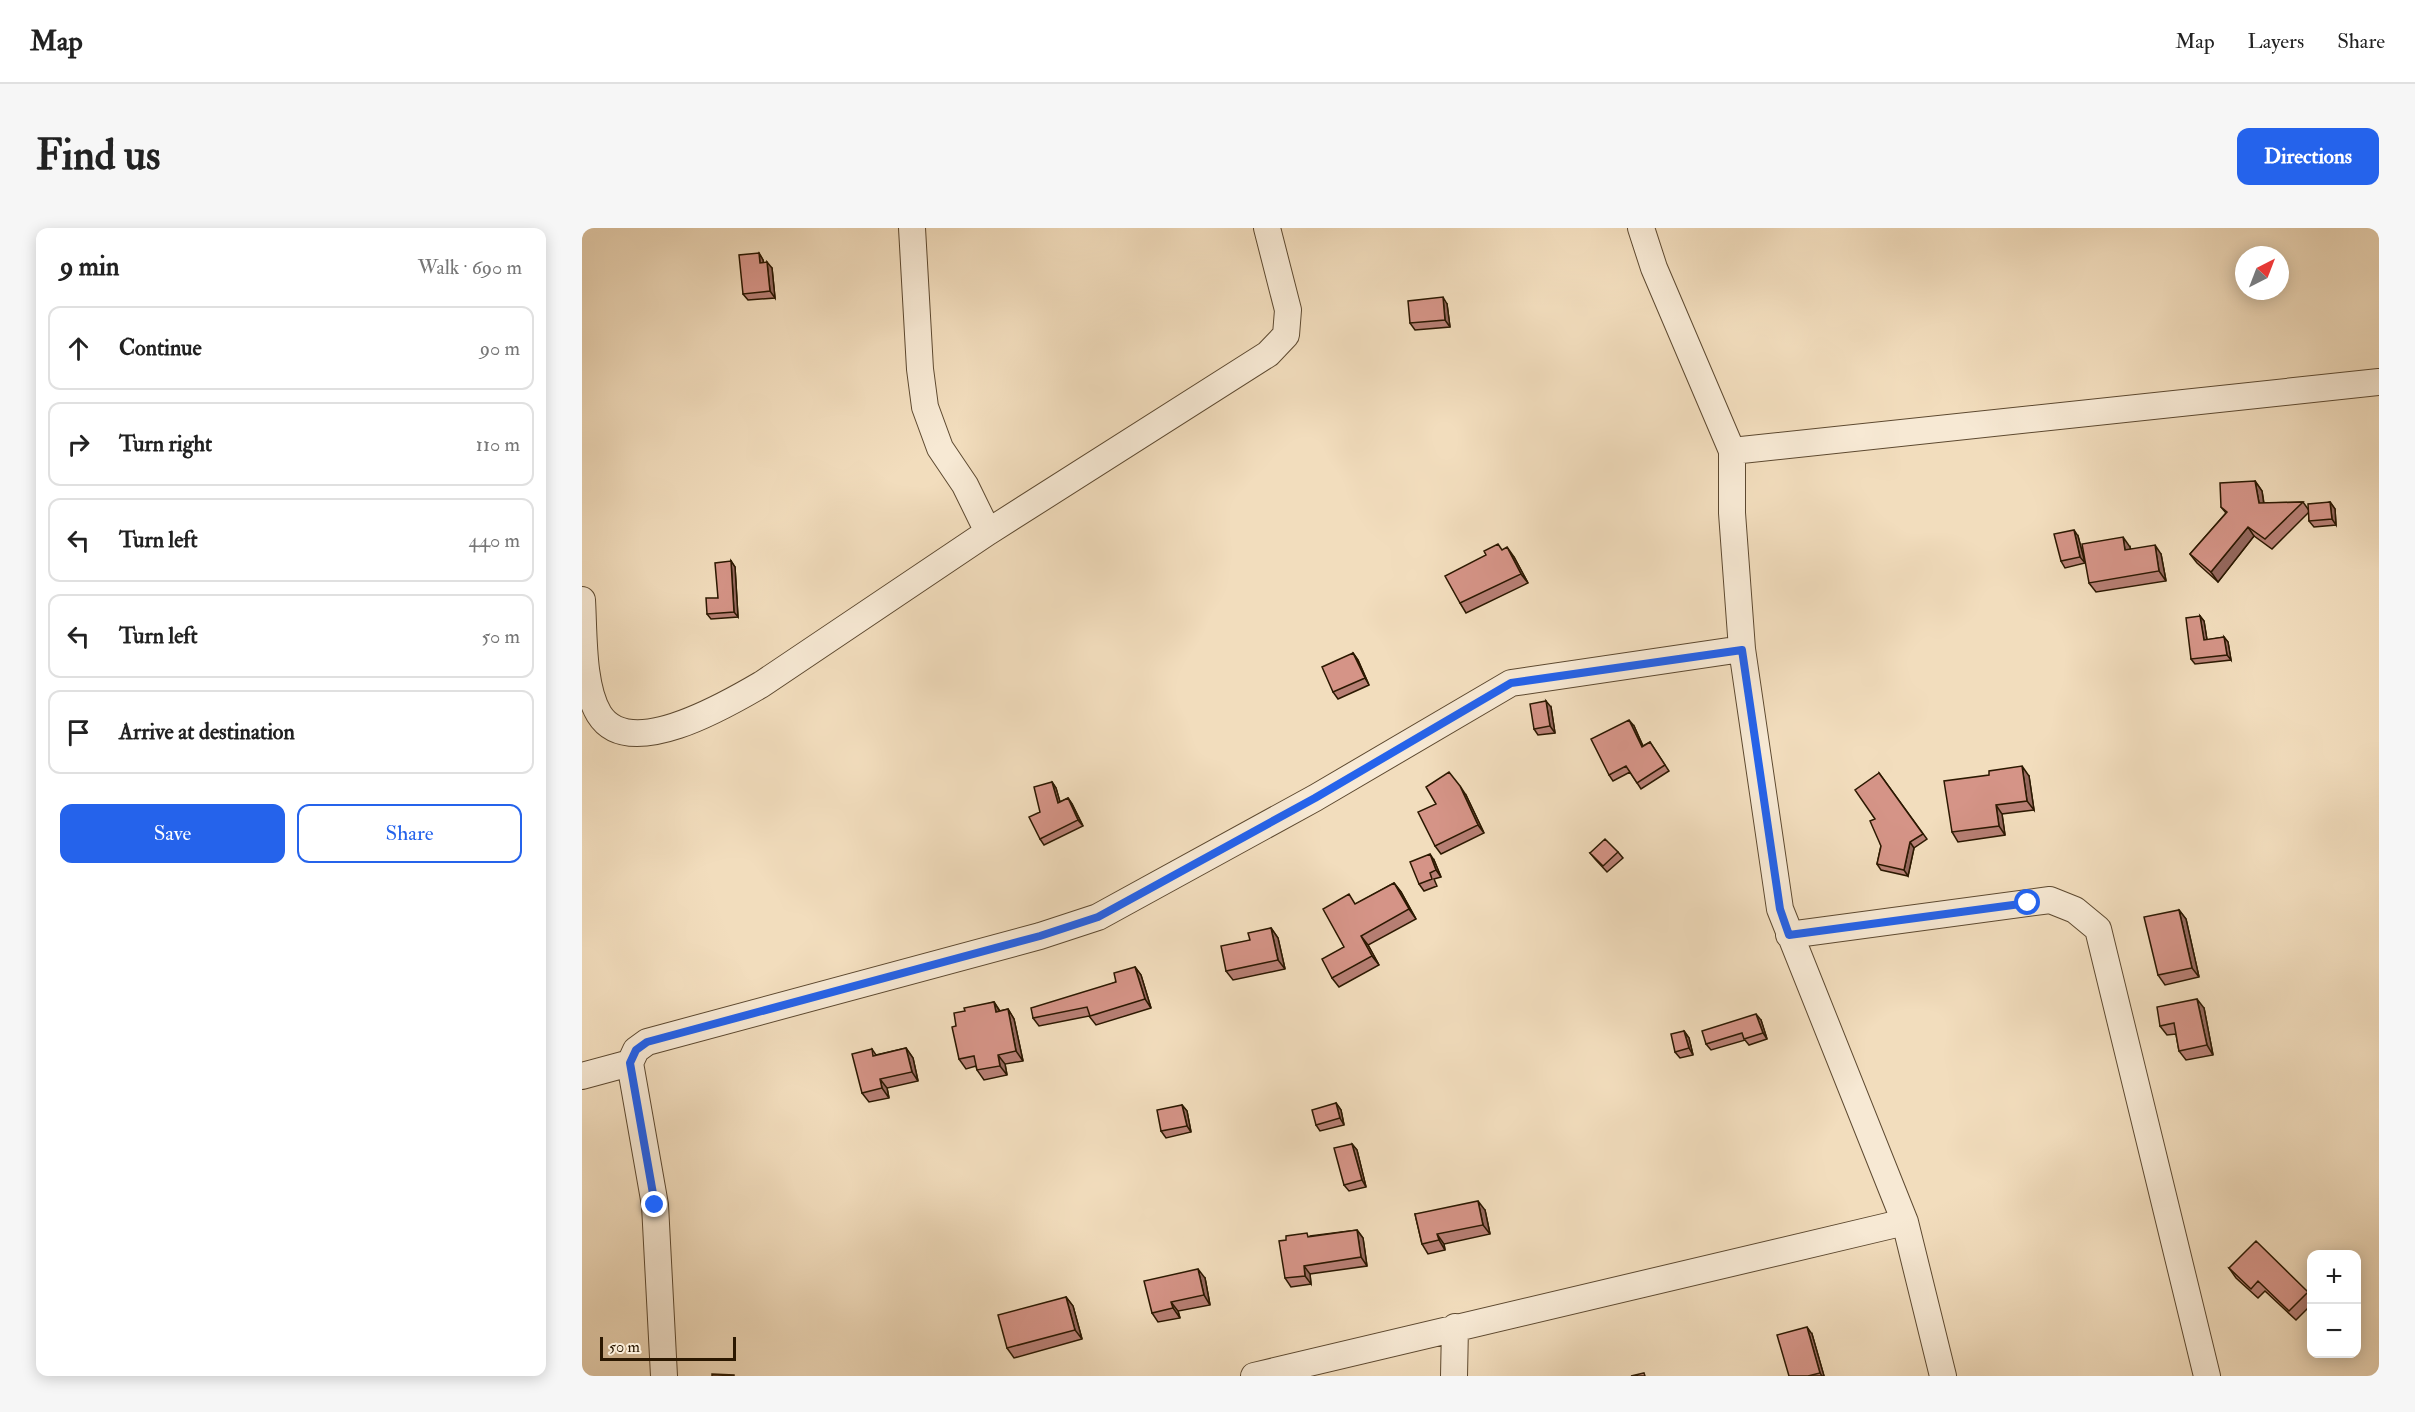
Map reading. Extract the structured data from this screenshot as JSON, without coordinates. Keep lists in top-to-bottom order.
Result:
{
  "scale_bar": "50 m",
  "north": "top right",
  "page": {
    "header": "Map",
    "nav": ["Map", "Layers", "Share"],
    "buttons": [
      "Directions",
      ["Save", "Share"]
    ],
    "title": "Find us",
    "heading": ["9 min", "Walk · 690 m"],
    "list": [
      ["Continue", "90 m"],
      ["Turn right", "110 m"],
      ["Turn left", "440 m"],
      ["Turn left", "50 m"],
      "Arrive at destination"
    ],
    "map_buttons": ["+", "−"],
    "scale": "50 m"
  }
}
